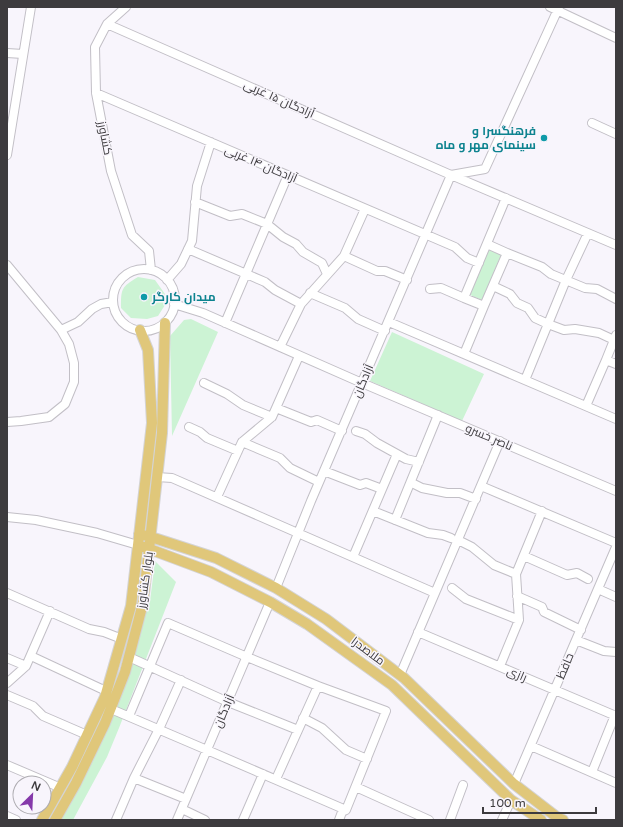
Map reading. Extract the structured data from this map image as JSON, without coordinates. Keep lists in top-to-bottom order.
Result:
{
  "streets": {
    "main road": ["بلوار کشاورز", "ملاصدرا"],
    "street": [
      "آزادگان ۱۵ غربی",
      "کشاورز",
      "آزادگان ۱۴ غربی",
      "آزادگان",
      "ناصر خسرو",
      "حافظ",
      "رازی"
    ]
  },
  "crossings": [
    ["آزادگان ۱۵ غربی", "کشاورز"],
    ["آزادگان ۱۵ غربی", "آزادگان"],
    ["کشاورز", "آزادگان ۱۴ غربی"],
    ["کشاورز", "ناصر خسرو"],
    ["کشاورز", "بلوار کشاورز"],
    ["آزادگان ۱۴ غربی", "آزادگان"],
    ["آزادگان", "ناصر خسرو"],
    ["آزادگان", "ملاصدرا"],
    ["ناصر خسرو", "بلوار کشاورز"],
    ["بلوار کشاورز", "ملاصدرا"],
    ["ملاصدرا", "حافظ"],
    ["حافظ", "رازی"]
  ],
  "places": ["فرهنگسرا و سینمای مهر و ماه", "میدان کارگر"],
  "scale_bar": "100 m",
  "north": "top right"
}
